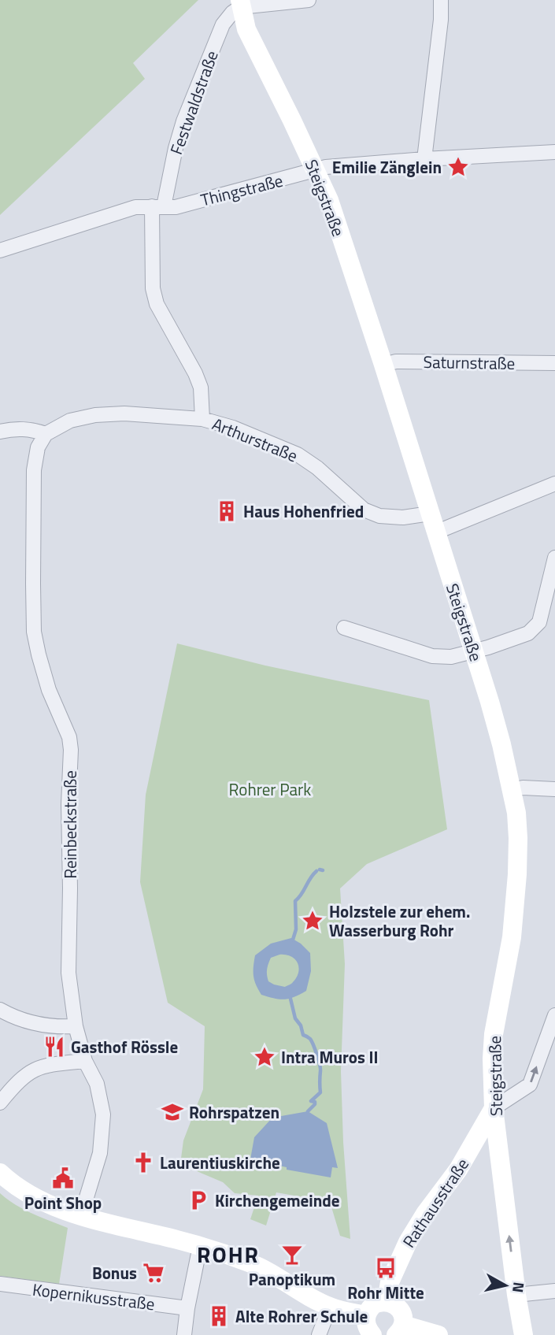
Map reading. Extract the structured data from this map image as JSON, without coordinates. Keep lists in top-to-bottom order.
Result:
{
  "streets": {
    "street": [
      "Festwaldstraße",
      "Thingstraße",
      "Steigstraße",
      "Saturnstraße",
      "Arthurstraße",
      "Reinbeckstraße",
      "Rathausstraße",
      "Kopernikusstraße"
    ]
  },
  "crossings": [
    ["Festwaldstraße", "Thingstraße"],
    ["Festwaldstraße", "Steigstraße"],
    ["Festwaldstraße", "Arthurstraße"],
    ["Thingstraße", "Steigstraße"],
    ["Steigstraße", "Saturnstraße"],
    ["Steigstraße", "Arthurstraße"],
    ["Steigstraße", "Rathausstraße"],
    ["Arthurstraße", "Reinbeckstraße"]
  ],
  "districts": ["ROHR"],
  "parks": ["Rohrer Park"],
  "places": {
    "place": ["Emilie Zänglein", "Holzstele zur ehem. Wasserburg Rohr", "Intra Muros II"],
    "building": ["Haus Hohenfried", "Alte Rohrer Schule"],
    "restaurant": ["Gasthof Rössle"],
    "school or university": ["Rohrspatzen"],
    "church": ["Laurentiuskirche"],
    "public building": ["Point Shop"],
    "parking": ["Kirchengemeinde"],
    "bar": ["Panoptikum"],
    "bus stop": ["Rohr Mitte"],
    "supermarket": ["Bonus"]
  },
  "north": "right"
}
